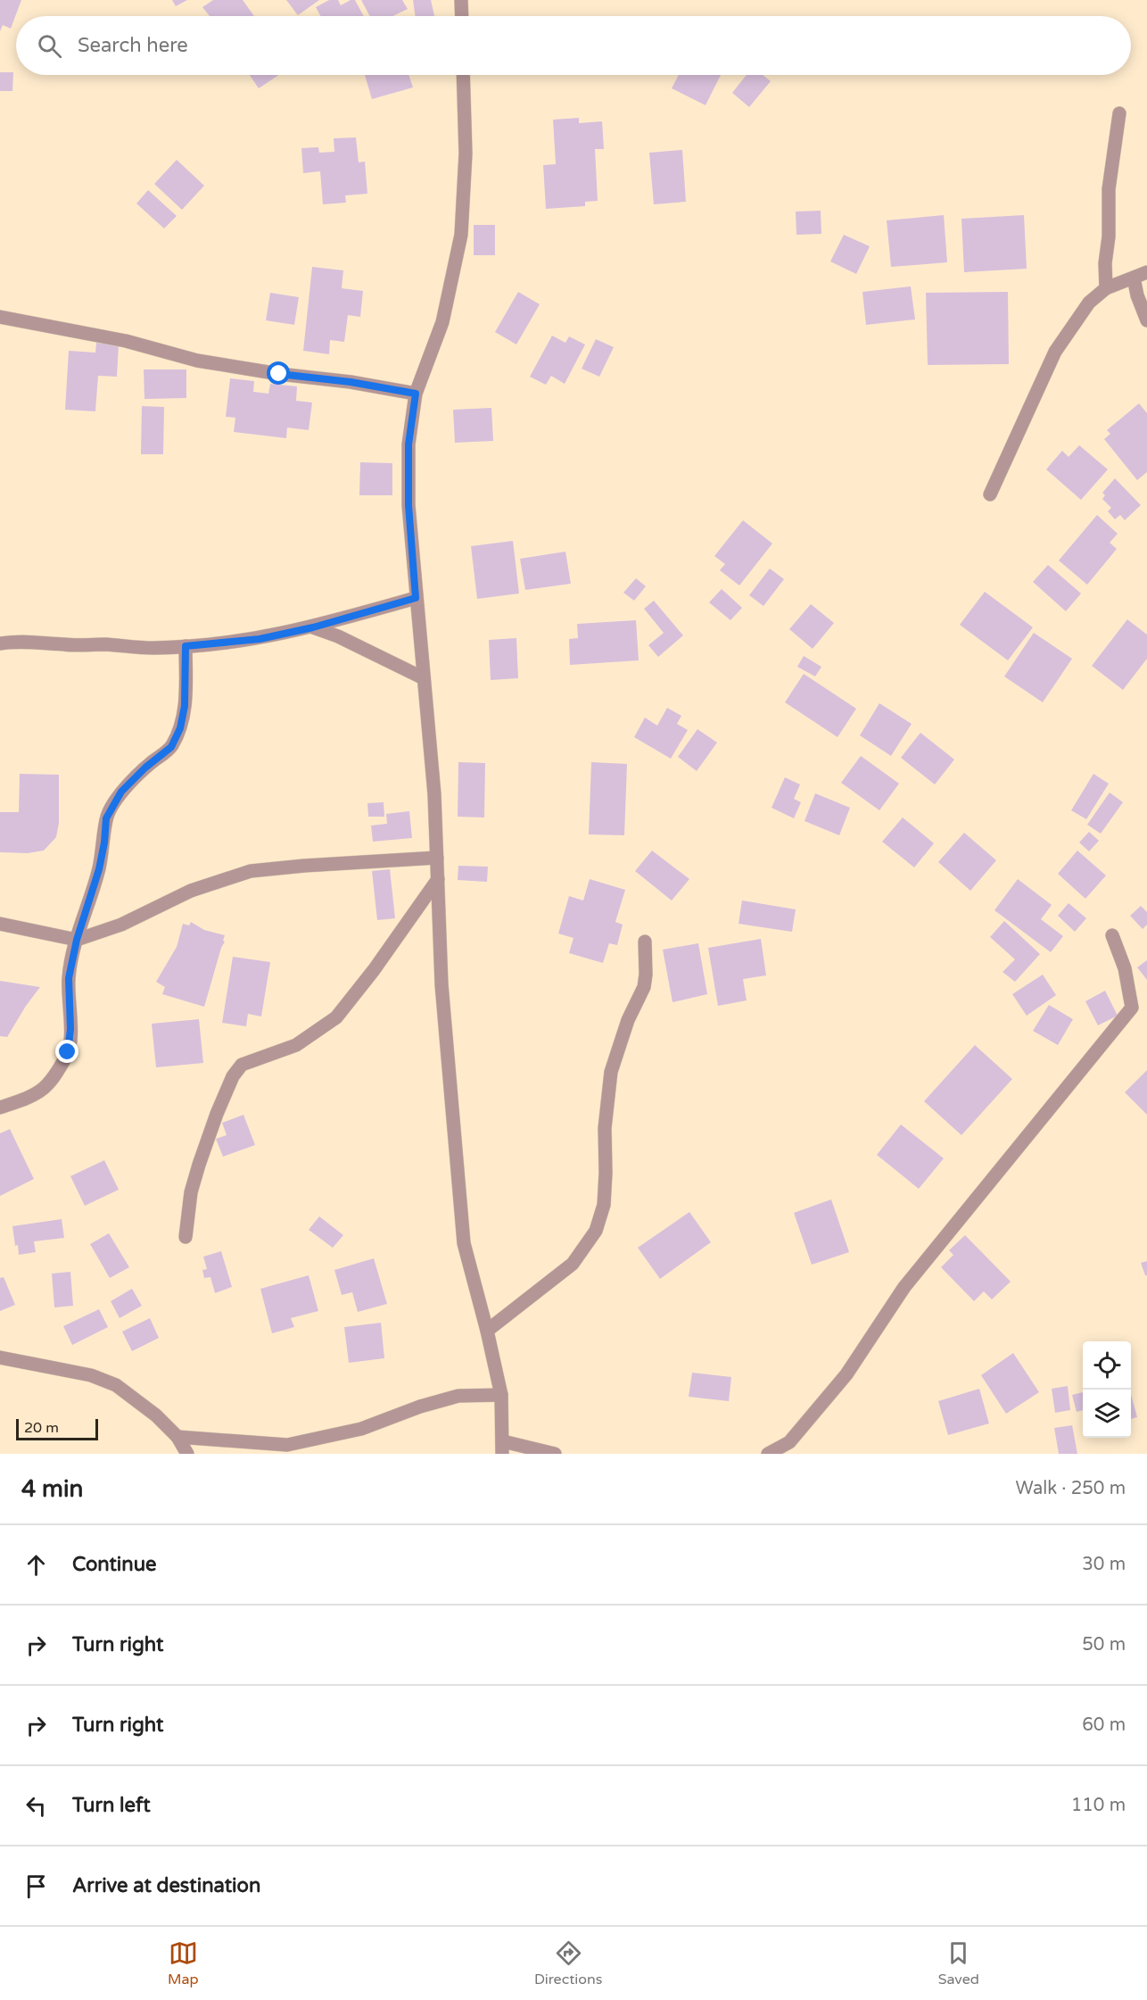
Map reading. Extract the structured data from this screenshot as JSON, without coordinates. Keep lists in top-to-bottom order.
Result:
{
  "scale_bar": "20 m",
  "page": {
    "search": "Search here",
    "scale": "20 m",
    "heading": ["4 min", "Walk · 250 m"],
    "list": [
      ["Continue", "30 m"],
      ["Turn right", "50 m"],
      ["Turn right", "60 m"],
      ["Turn left", "110 m"],
      "Arrive at destination"
    ],
    "nav": ["Map", "Directions", "Saved"]
  }
}
